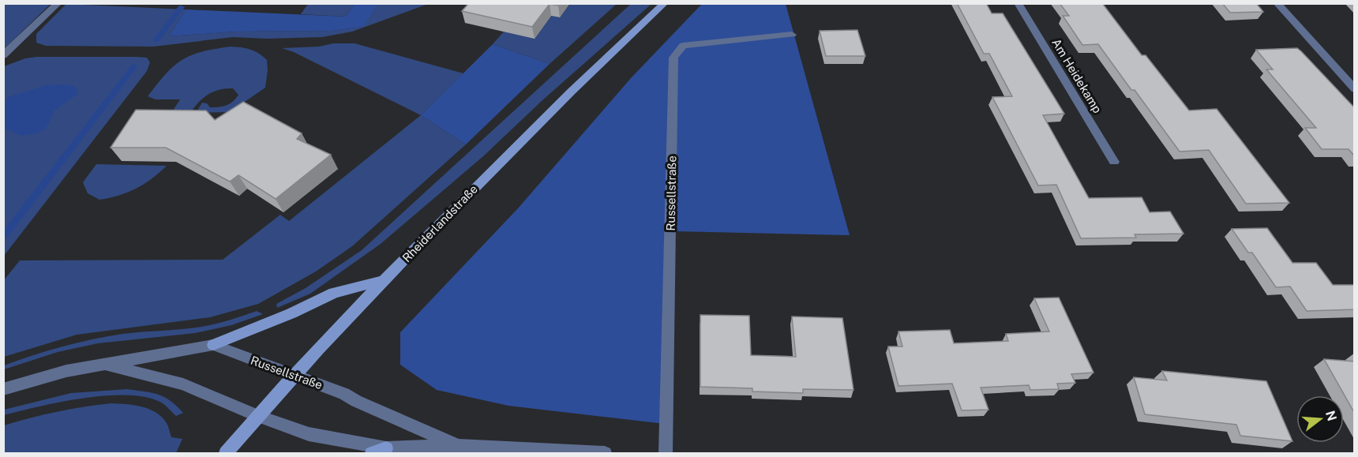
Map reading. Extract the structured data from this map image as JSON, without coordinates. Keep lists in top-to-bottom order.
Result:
{
  "streets": {
    "main road": ["Rheiderlandstraße"],
    "street": ["Am Heidekamp", "Russellstraße"]
  },
  "crossings": [
    ["Russellstraße", "Rheiderlandstraße"]
  ],
  "north": "right"
}
